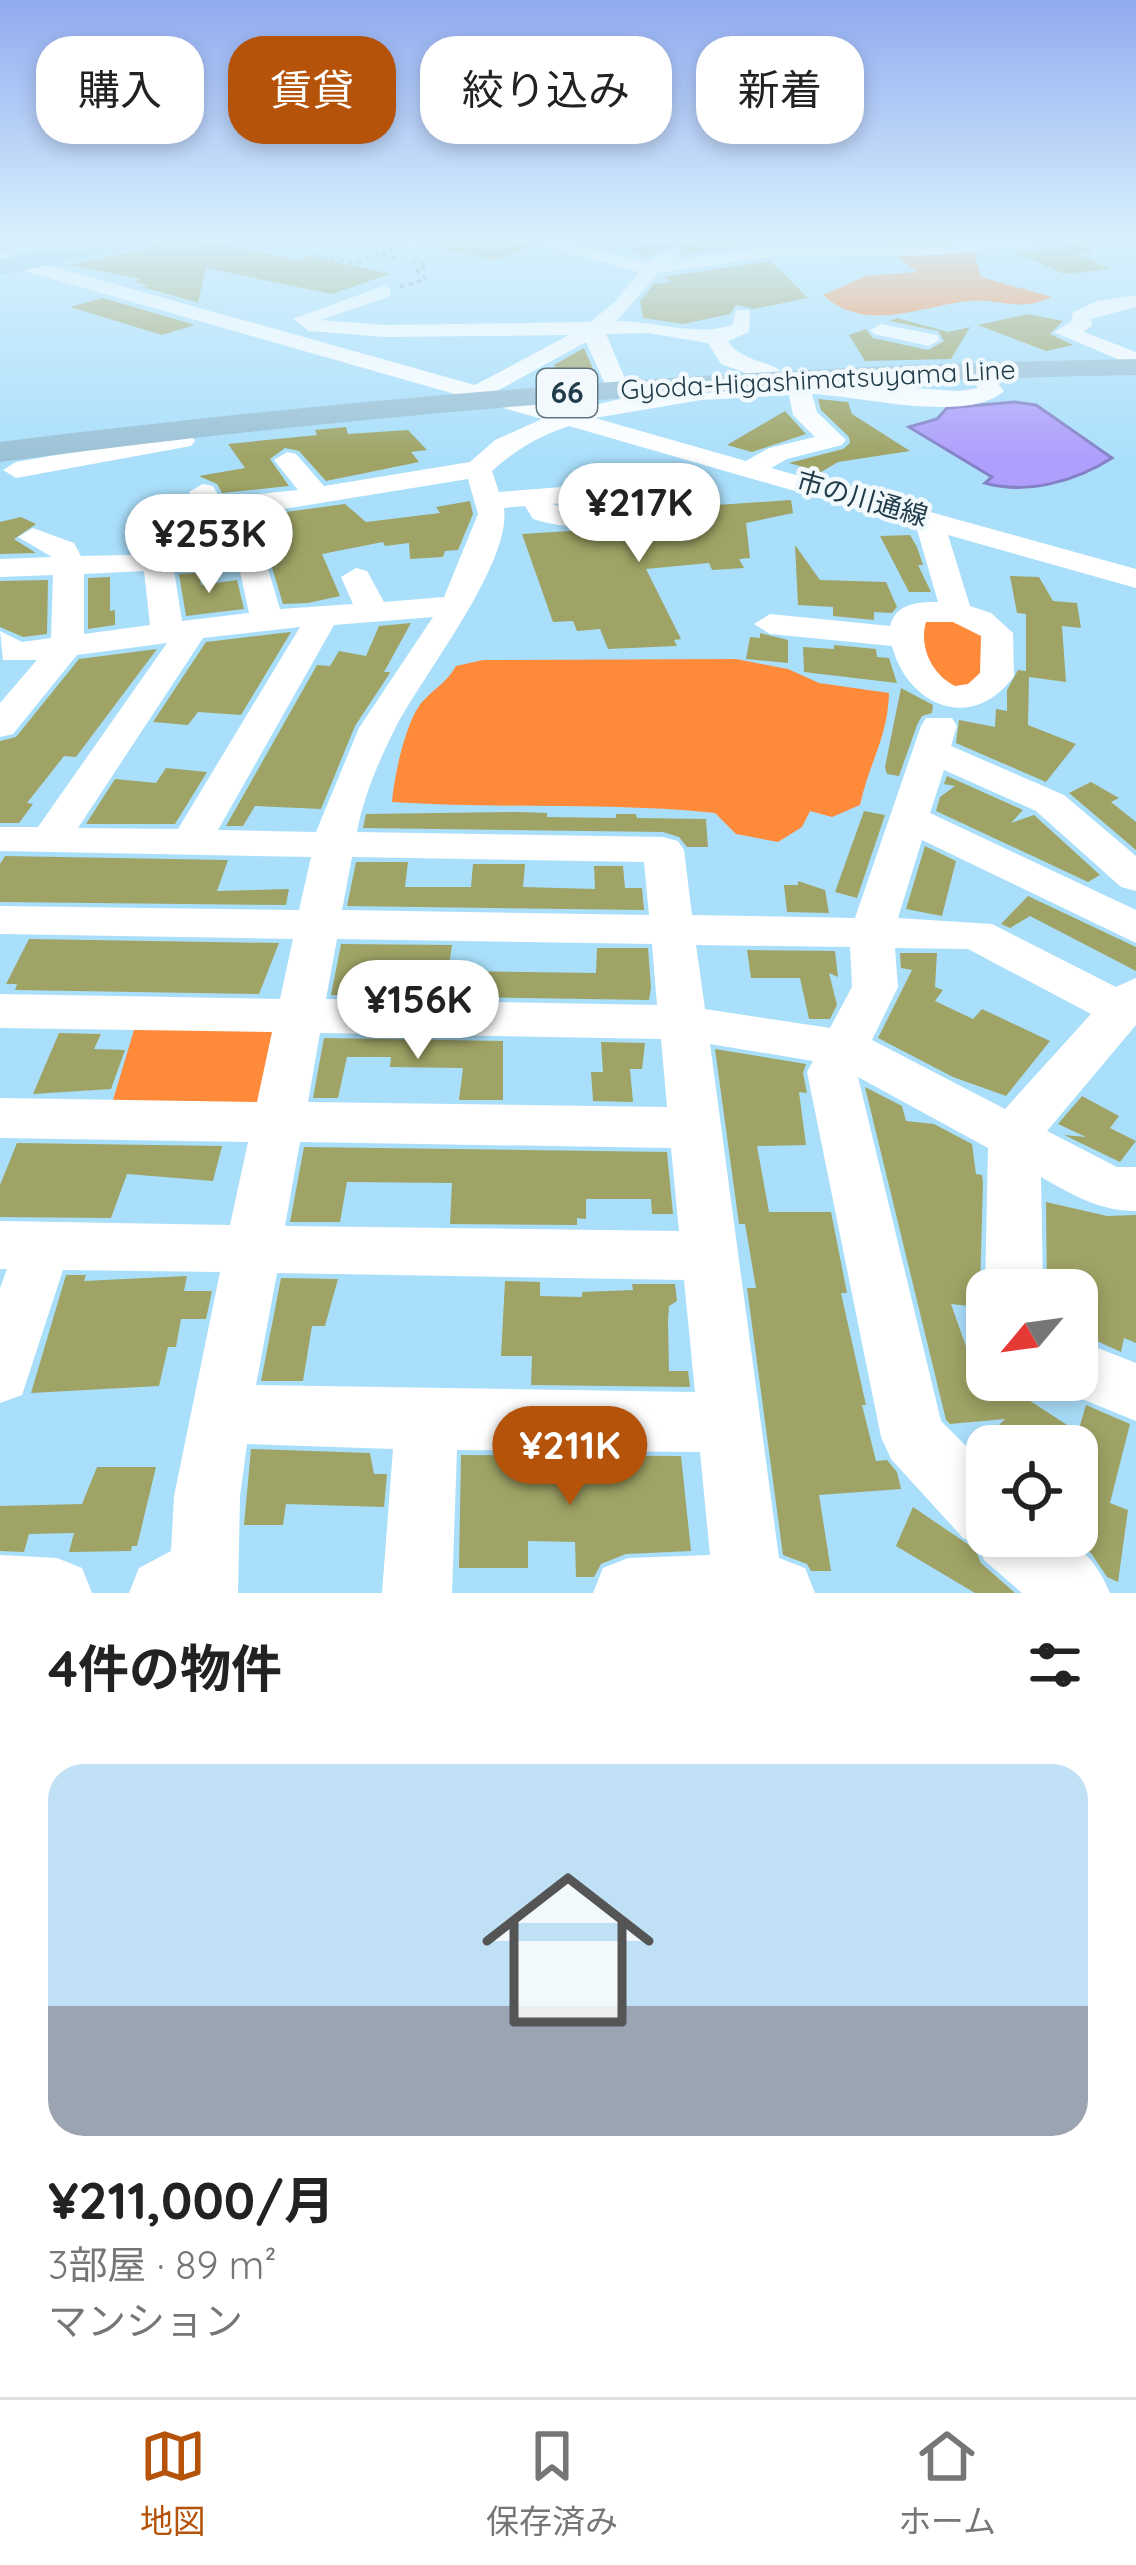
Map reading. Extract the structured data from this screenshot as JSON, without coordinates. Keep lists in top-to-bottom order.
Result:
{
  "streets": {
    "main road": ["Gyoda-Higashimatsuyama Line", "66"],
    "street": ["市の川通線"]
  },
  "north": "bottom left",
  "page": {
    "chip": [
      "購入",
      "賃貸",
      "絞り込み",
      "新着"
    ],
    "price": [
      "¥217K",
      "¥253K",
      "¥156K",
      "¥211K"
    ],
    "heading": "4件の物件",
    "list": [
      {
        "name": "¥211,000/月",
        "note": "3部屋 · 89 m² · マンション"
      }
    ],
    "tabs": ["地図", "保存済み", "ホーム"]
  }
}
